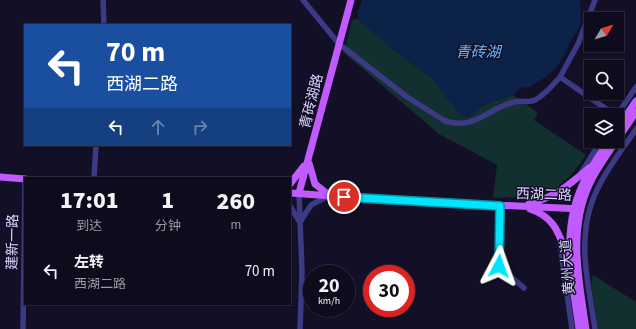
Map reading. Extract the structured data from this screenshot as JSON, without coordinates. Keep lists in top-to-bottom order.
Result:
{
  "streets": {
    "main road": ["青砖湖路", "西湖二路", "黄州大道"],
    "street": ["建新一路"]
  },
  "crossings": [
    ["青砖湖路", "西湖二路"],
    ["西湖二路", "黄州大道"]
  ],
  "water": ["青砖湖"],
  "north": "top right",
  "page": {
    "turn": ["70 m", "西湖二路"],
    "eta": [
      "17:01",
      "到达",
      "1",
      "分钟",
      "260",
      "m"
    ],
    "list": [
      {
        "name": "左转",
        "note": "西湖二路",
        "value": "70 m"
      }
    ],
    "speed": "20 km/h",
    "limit": "30"
  }
}
